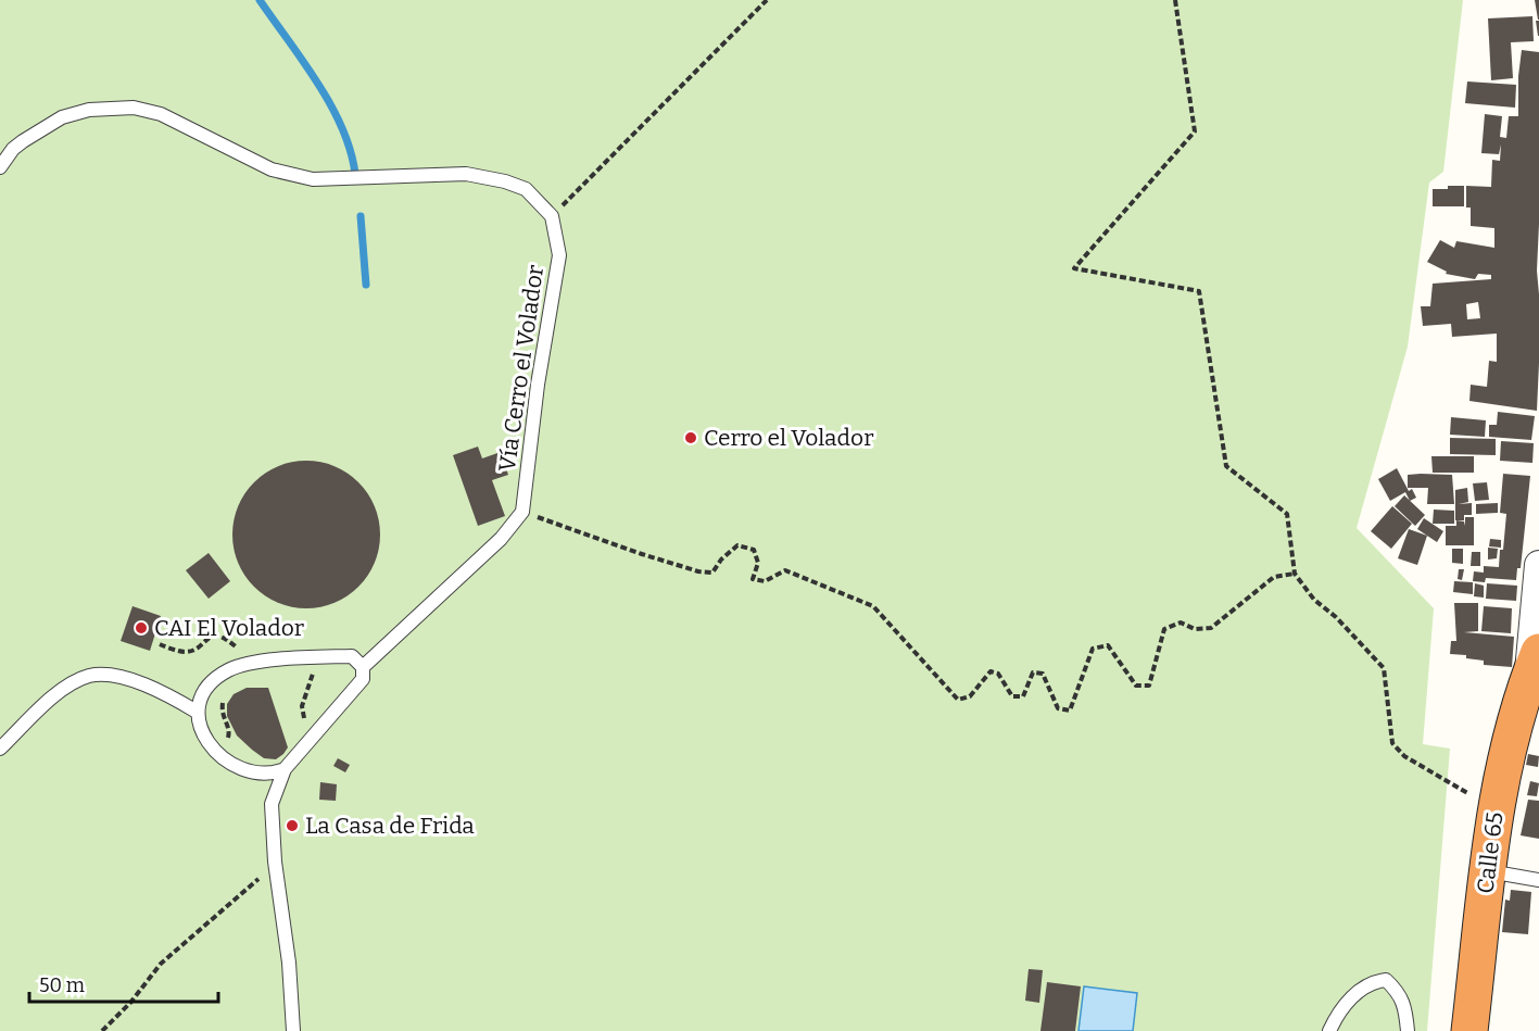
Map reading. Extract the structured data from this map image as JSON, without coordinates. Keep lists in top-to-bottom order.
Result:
{
  "streets": {
    "highway": ["Calle 65"],
    "lane": ["Vía Cerro el Volador"]
  },
  "places": ["Cerro el Volador", "CAI El Volador", "La Casa de Frida"],
  "scale_bar": "50 m"
}
